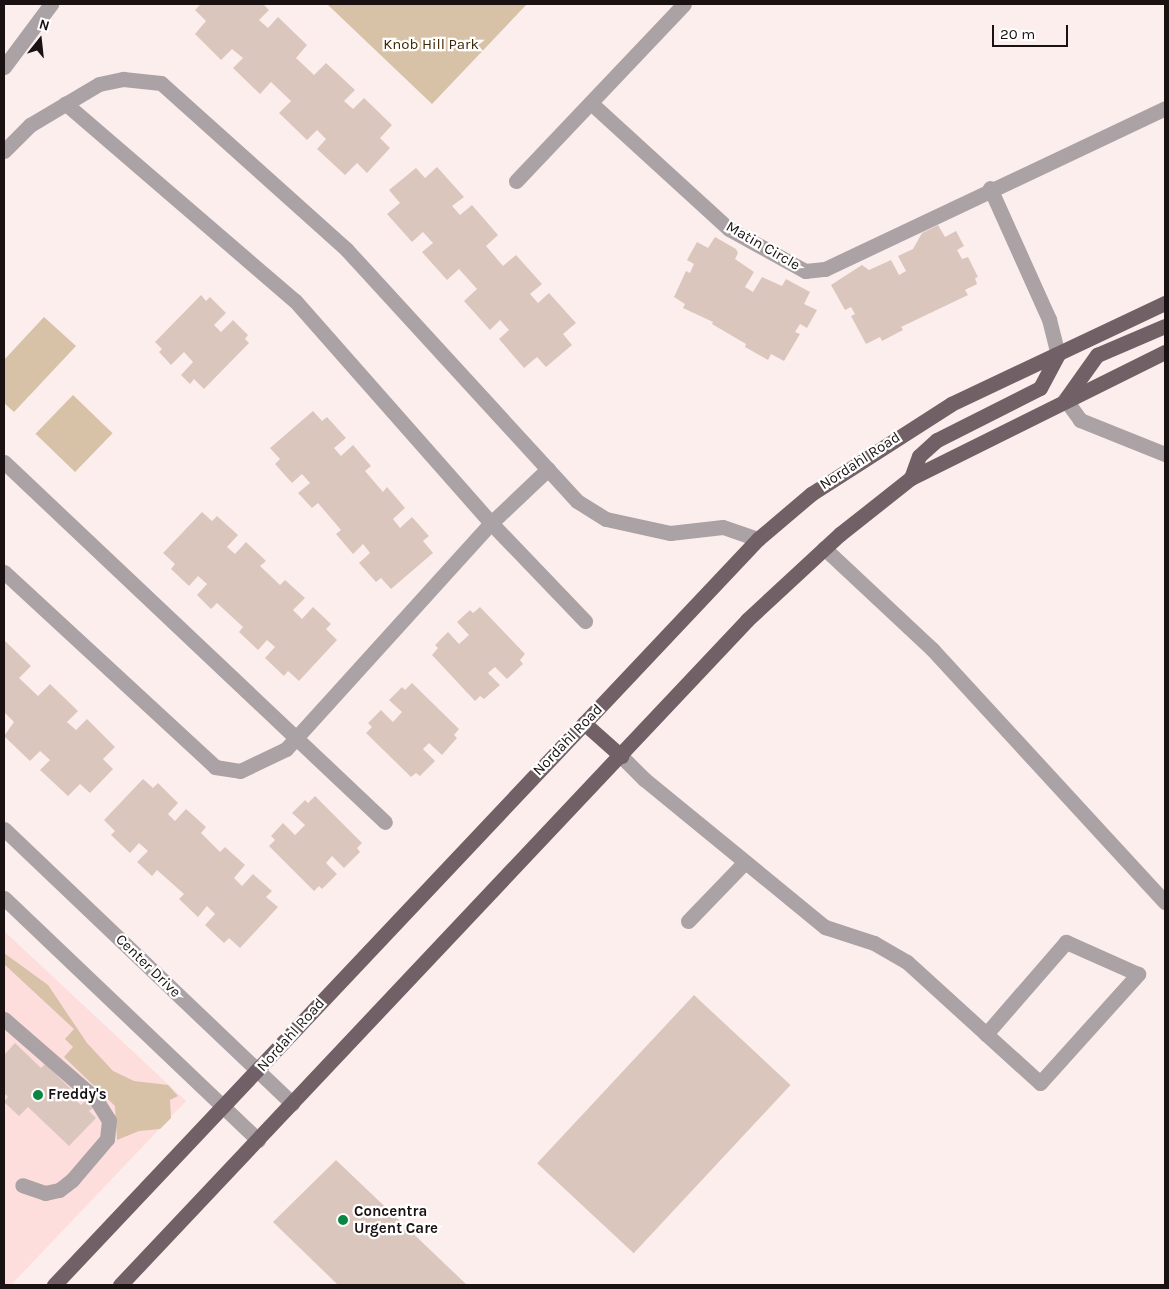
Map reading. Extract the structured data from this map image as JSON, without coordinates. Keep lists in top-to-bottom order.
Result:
{
  "streets": {
    "main road": ["Nordahl Road"],
    "street": ["Matin Circle", "Center Drive"]
  },
  "crossings": [
    ["Nordahl Road", "Center Drive"]
  ],
  "parks": ["Knob Hill Park"],
  "places": ["Freddy's", "Concentra Urgent Care"],
  "scale_bar": "20 m",
  "north": "top"
}
